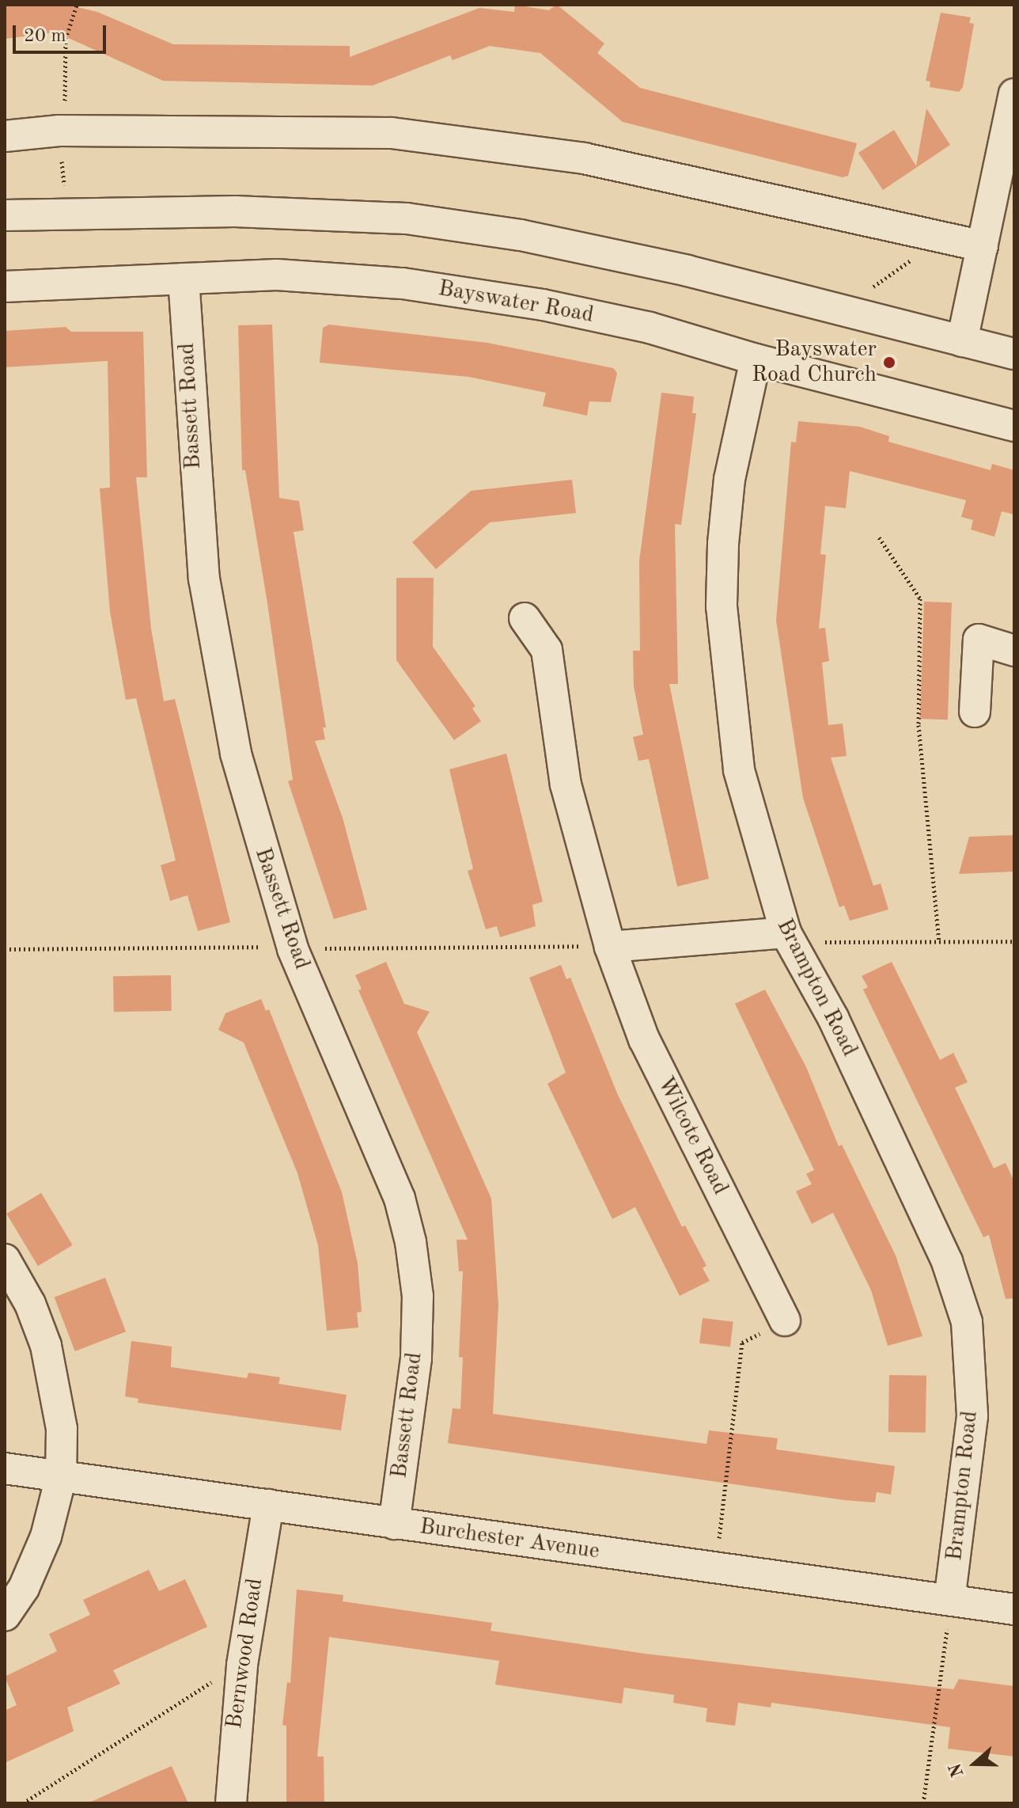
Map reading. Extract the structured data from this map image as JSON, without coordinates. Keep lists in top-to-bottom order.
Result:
{
  "streets": {
    "street": [
      "Bayswater Road",
      "Bassett Road",
      "Brampton Road",
      "Wilcote Road",
      "Burchester Avenue",
      "Bernwood Road"
    ]
  },
  "crossings": [
    ["Bayswater Road", "Bassett Road"],
    ["Bayswater Road", "Brampton Road"],
    ["Bassett Road", "Burchester Avenue"],
    ["Brampton Road", "Burchester Avenue"],
    ["Burchester Avenue", "Bernwood Road"]
  ],
  "places": ["Bayswater Road Church"],
  "scale_bar": "20 m",
  "north": "left"
}
